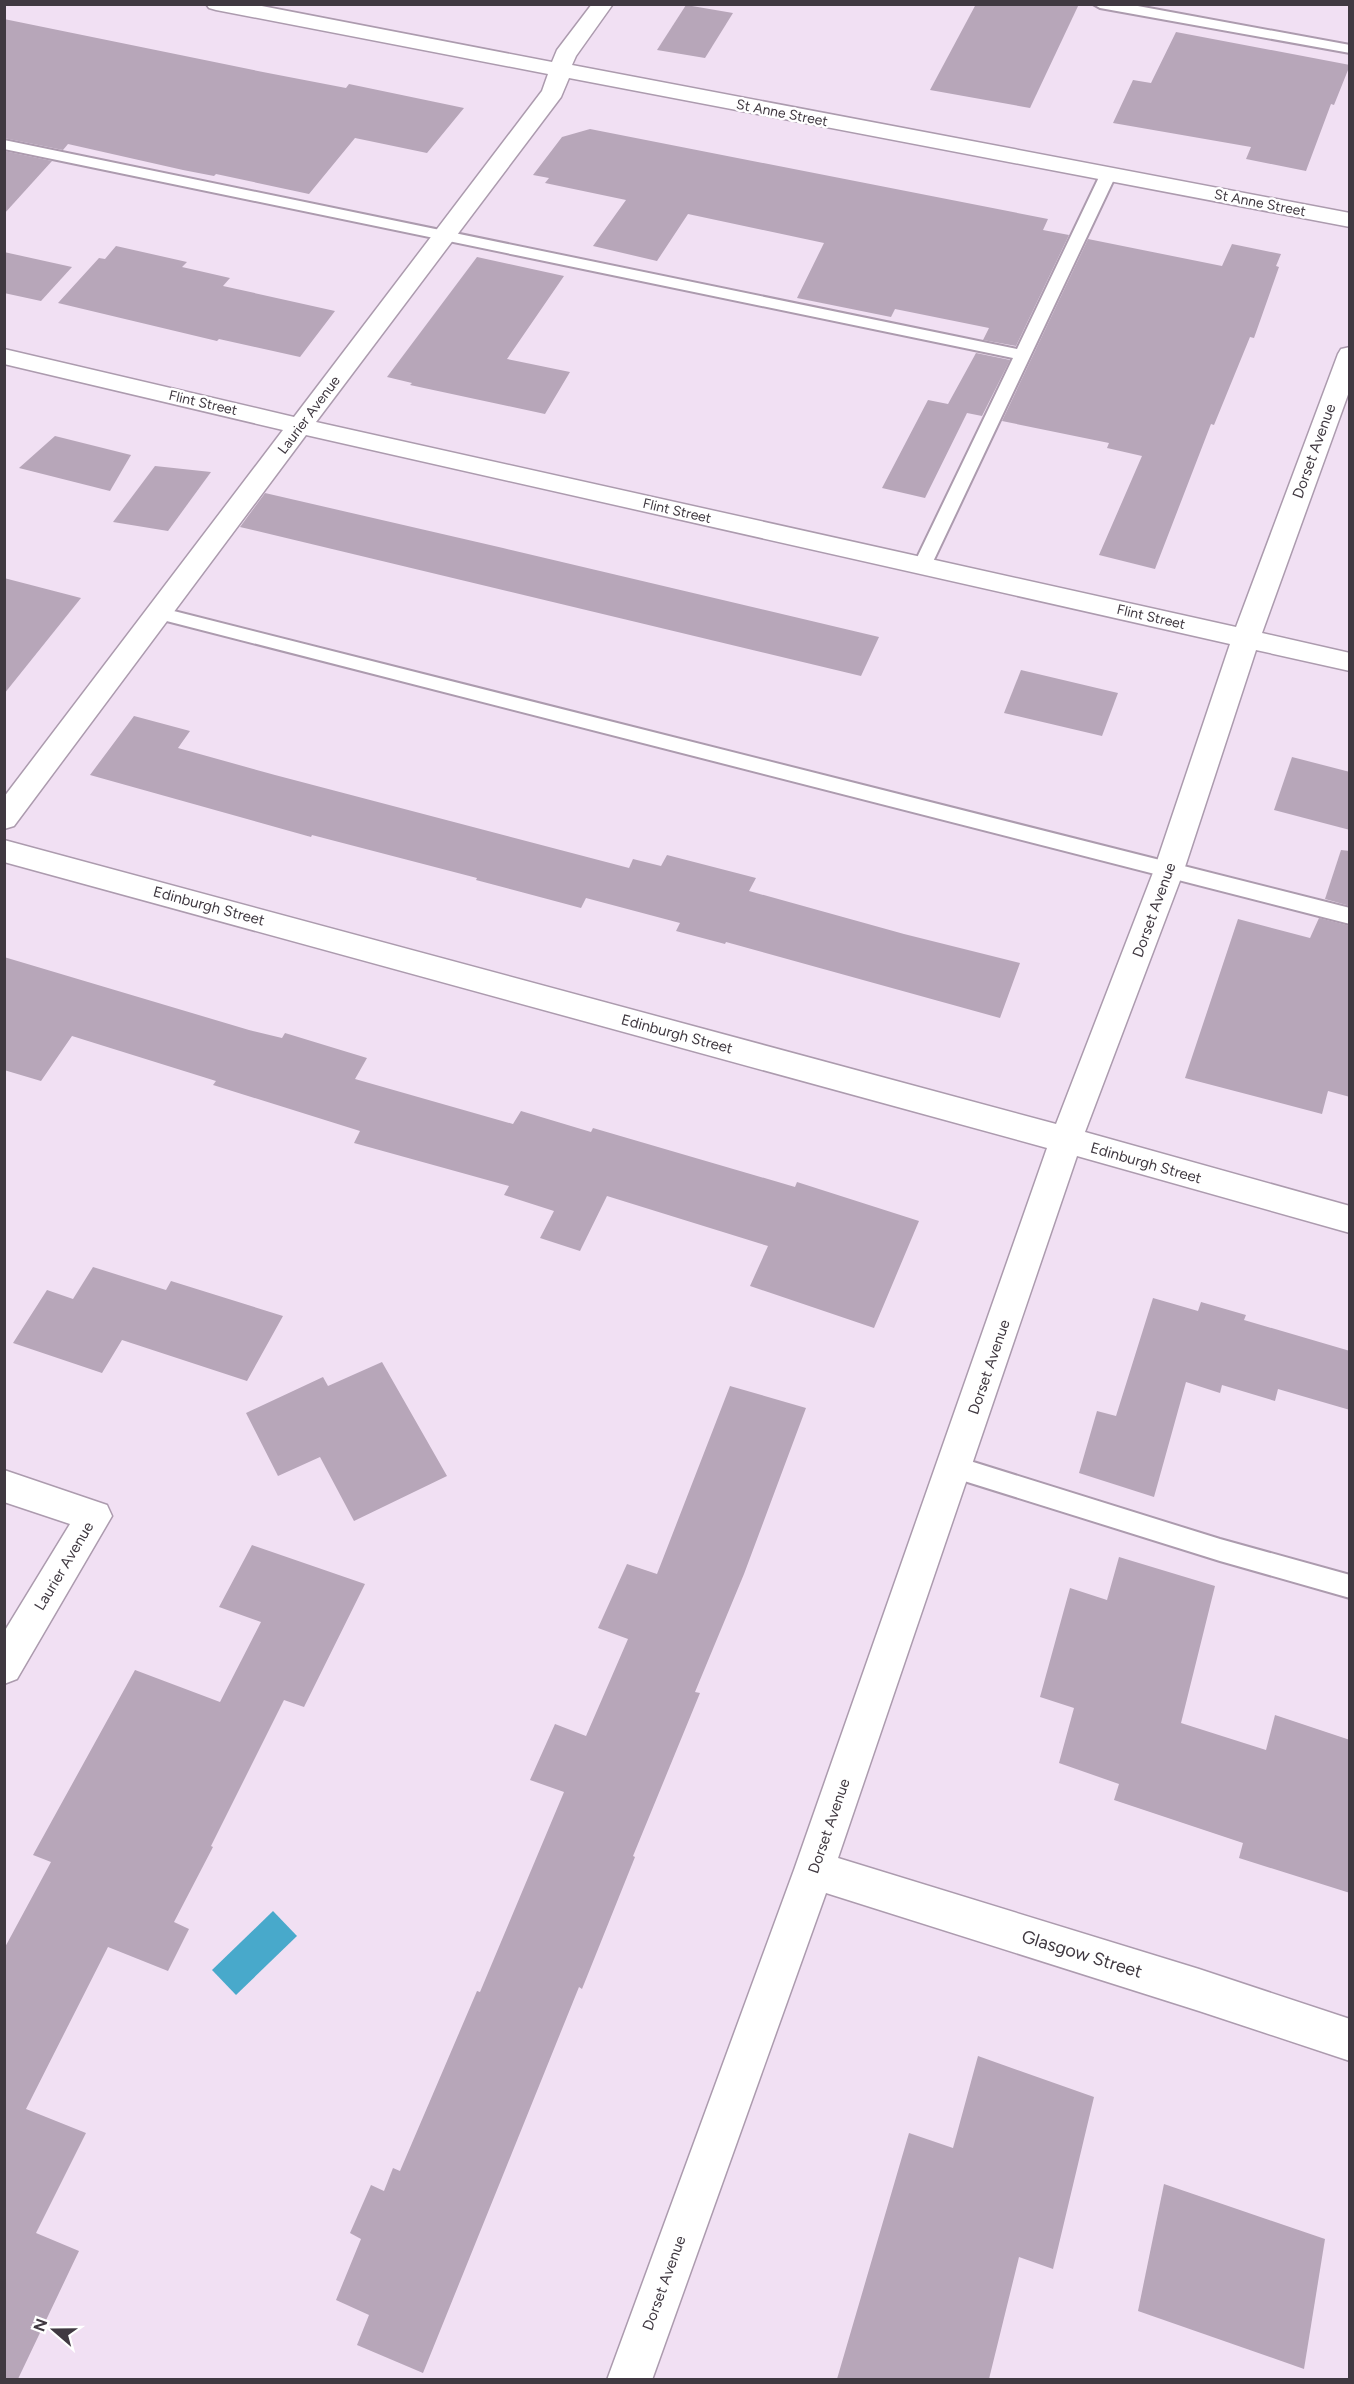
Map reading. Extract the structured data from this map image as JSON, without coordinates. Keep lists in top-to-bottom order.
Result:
{
  "streets": {
    "street": [
      "St Anne Street",
      "Flint Street",
      "Laurier Avenue",
      "Dorset Avenue",
      "Edinburgh Street",
      "Glasgow Street"
    ]
  },
  "crossings": [
    ["St Anne Street", "Laurier Avenue"],
    ["Flint Street", "Laurier Avenue"],
    ["Flint Street", "Dorset Avenue"],
    ["Dorset Avenue", "Edinburgh Street"],
    ["Dorset Avenue", "Glasgow Street"]
  ],
  "north": "left"
}
